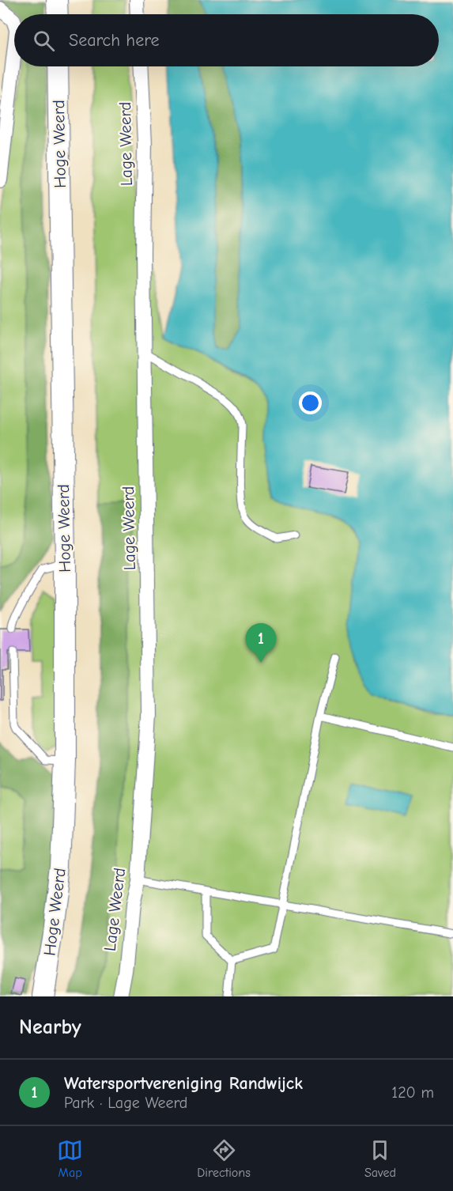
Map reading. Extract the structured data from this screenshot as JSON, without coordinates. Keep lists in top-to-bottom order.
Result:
{
  "streets": {
    "main road": ["Hoge Weerd"],
    "street": ["Lage Weerd"]
  },
  "page": {
    "search": "Search here",
    "pins": "1",
    "heading": "Nearby",
    "list": [
      {
        "mark": "1",
        "name": "Watersportvereniging Randwijck",
        "note": "Park · Lage Weerd",
        "value": "120 m"
      }
    ],
    "nav": ["Map", "Directions", "Saved"]
  }
}
